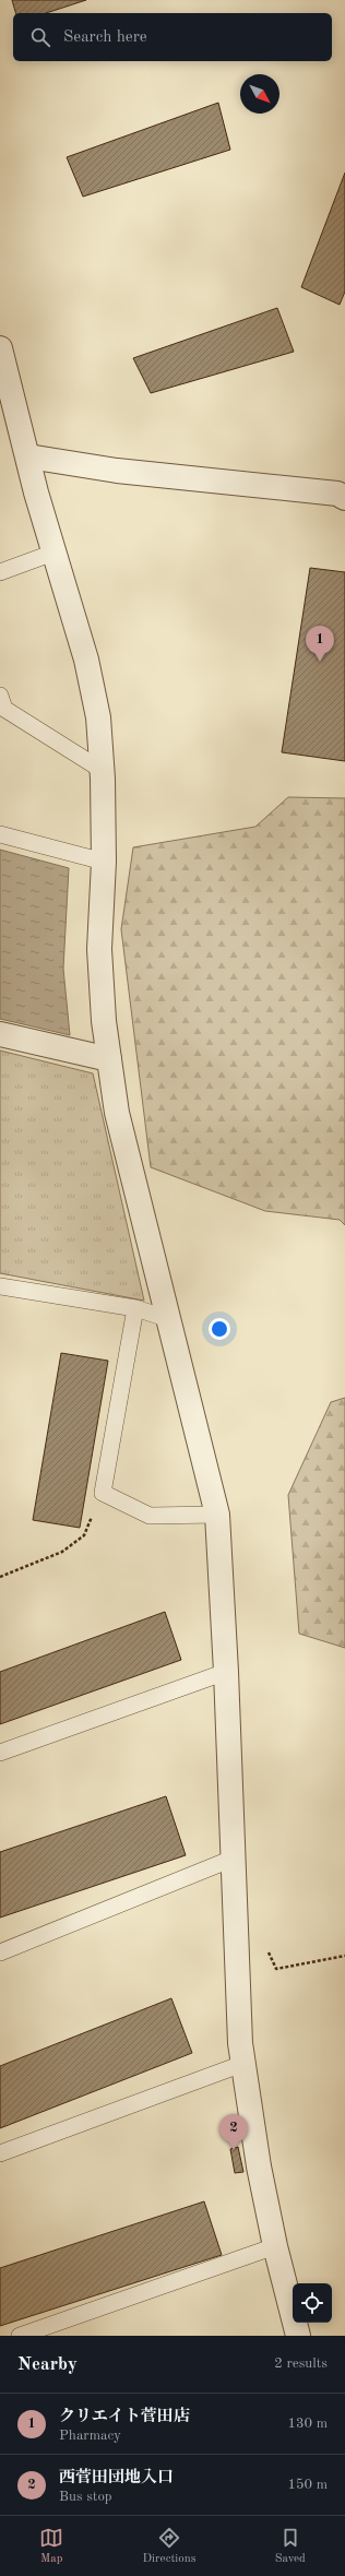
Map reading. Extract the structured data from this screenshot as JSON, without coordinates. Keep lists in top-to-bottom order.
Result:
{
  "north": "bottom right",
  "page": {
    "search": "Search here",
    "pins": ["1", "2"],
    "heading": ["Nearby", "2 results"],
    "list": [
      {
        "mark": "1",
        "name": "クリエイト菅田店",
        "note": "Pharmacy",
        "value": "130 m"
      },
      {
        "mark": "2",
        "name": "西菅田団地入口",
        "note": "Bus stop",
        "value": "150 m"
      }
    ],
    "nav": ["Map", "Directions", "Saved"]
  }
}
